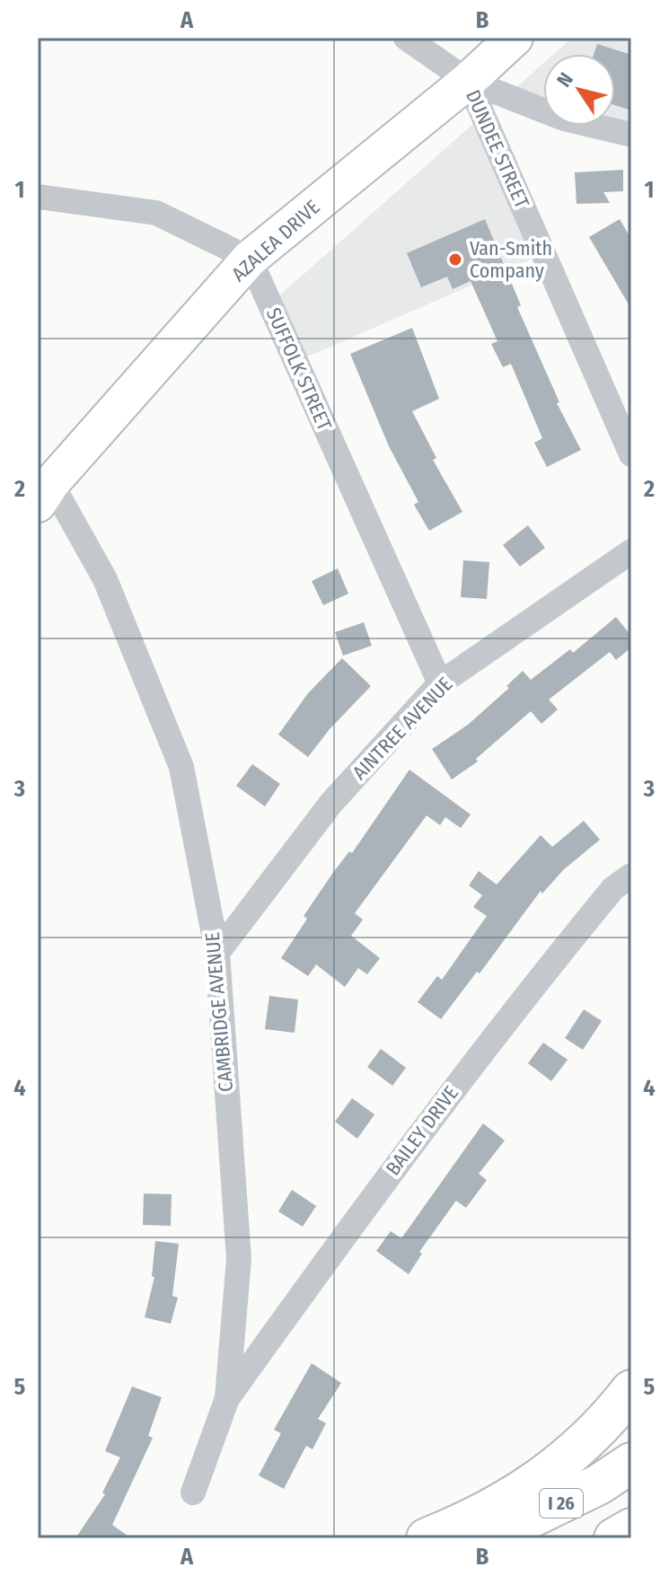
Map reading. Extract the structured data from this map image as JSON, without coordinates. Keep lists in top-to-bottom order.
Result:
{
  "streets": {
    "highway": ["I 26"],
    "street": [
      "DUNDEE STREET",
      "AZALEA DRIVE",
      "SUFFOLK STREET",
      "AINTREE AVENUE",
      "CAMBRIDGE AVENUE",
      "BAILEY DRIVE"
    ]
  },
  "crossings": [
    ["DUNDEE STREET", "AZALEA DRIVE"],
    ["AZALEA DRIVE", "SUFFOLK STREET"],
    ["AZALEA DRIVE", "CAMBRIDGE AVENUE"],
    ["SUFFOLK STREET", "AINTREE AVENUE"],
    ["AINTREE AVENUE", "CAMBRIDGE AVENUE"],
    ["CAMBRIDGE AVENUE", "BAILEY DRIVE"]
  ],
  "places": ["Van-Smith Company"],
  "north": "top left",
  "grid": {
    "columns": ["A", "B"],
    "rows": [
      "1",
      "2",
      "3",
      "4",
      "5"
    ]
  }
}
